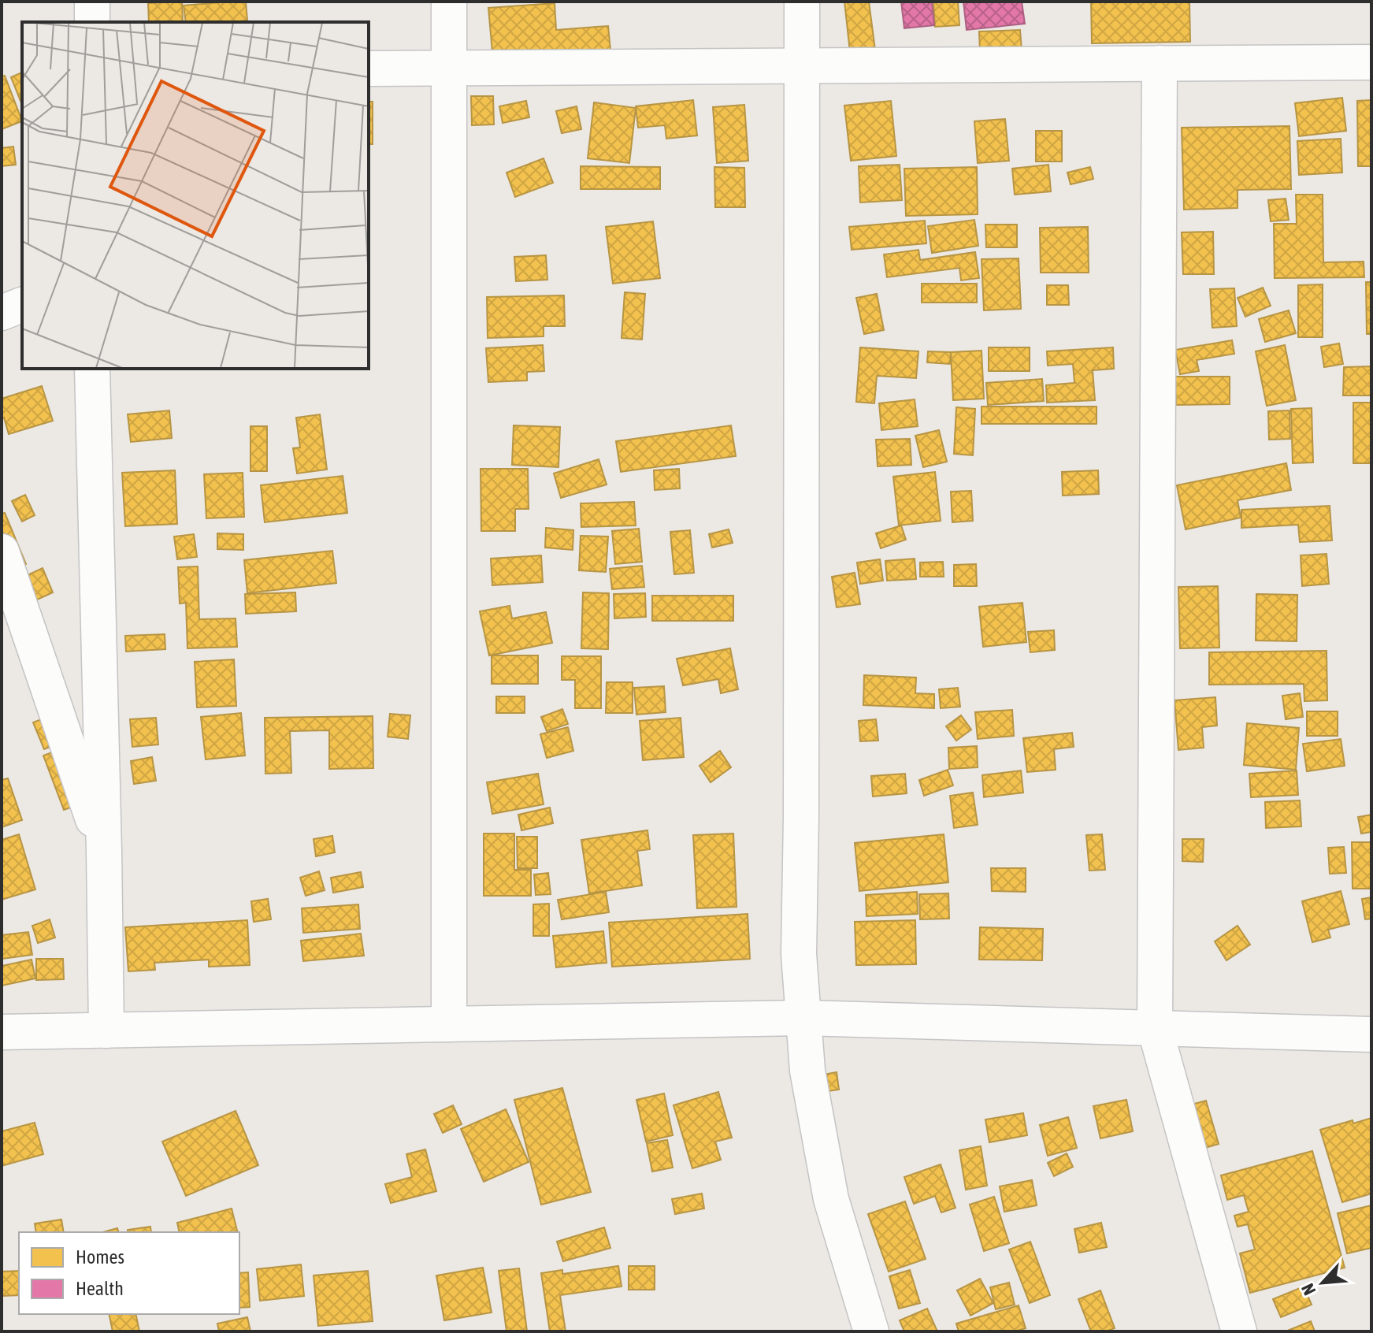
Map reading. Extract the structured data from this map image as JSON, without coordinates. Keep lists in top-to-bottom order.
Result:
{
  "legend": ["Homes", "Health"],
  "north": "bottom left"
}
